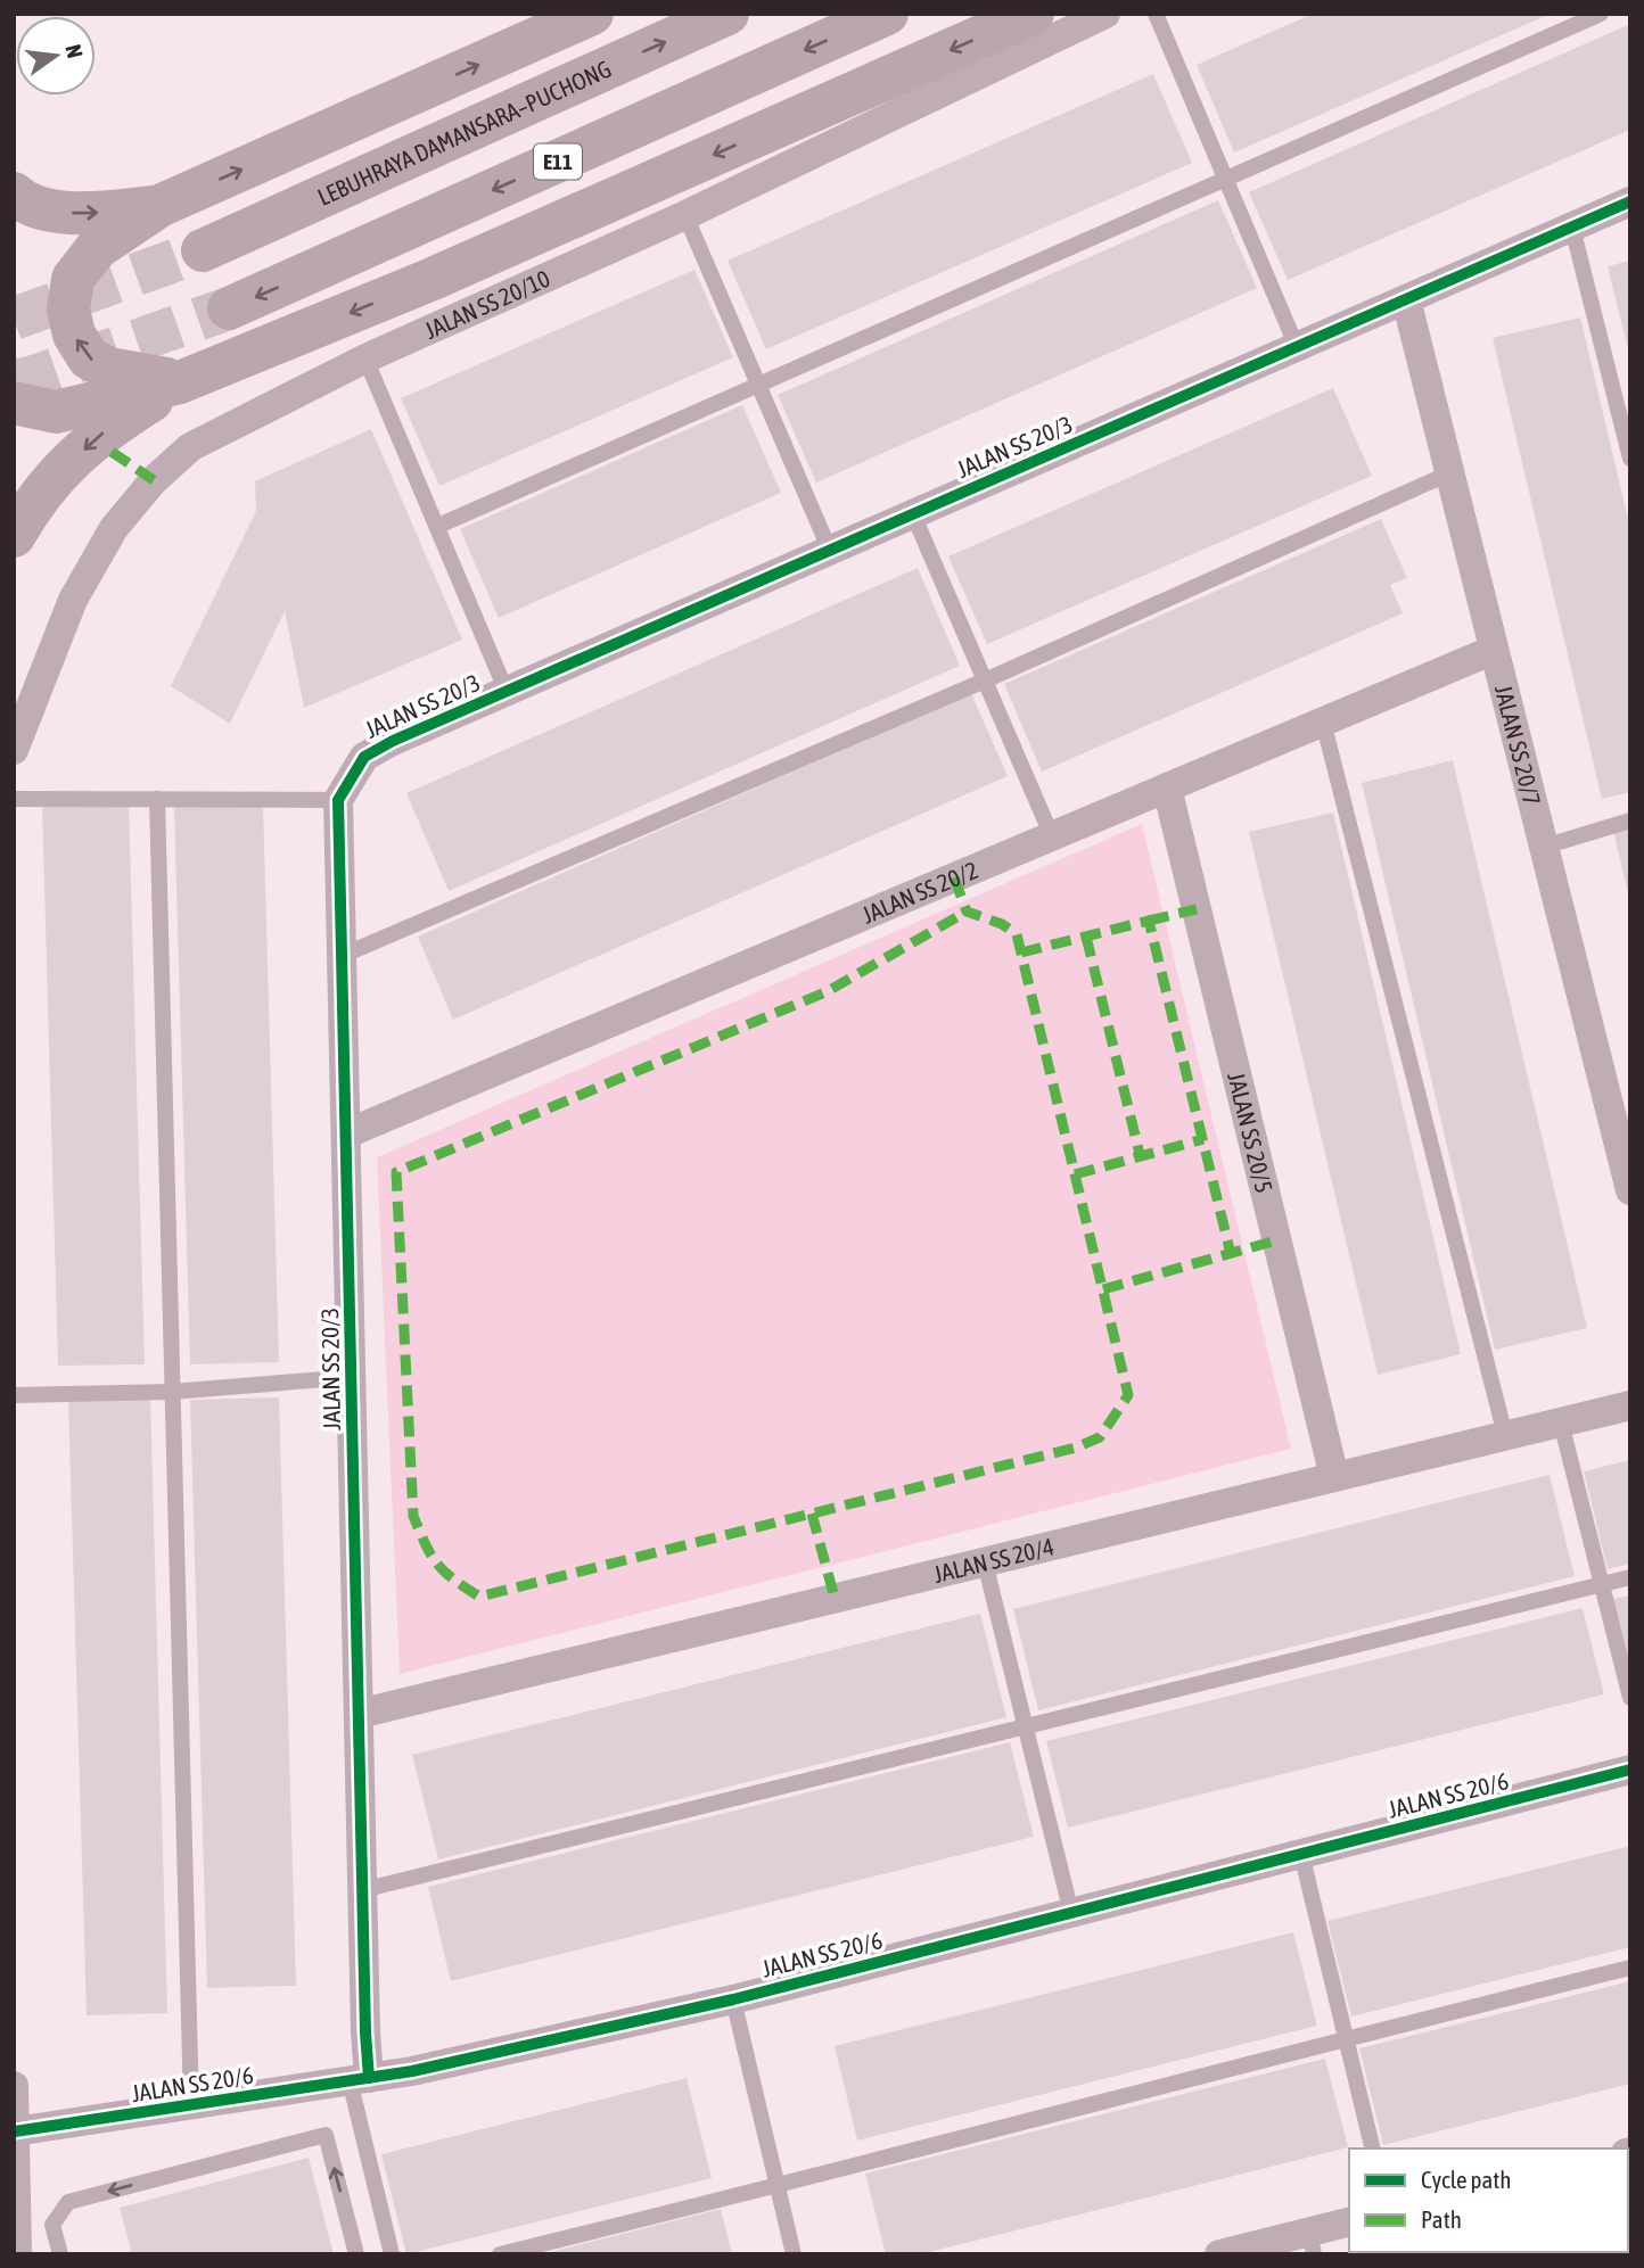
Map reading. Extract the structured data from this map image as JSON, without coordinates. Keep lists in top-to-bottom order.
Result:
{
  "streets": {
    "highway": ["LEBUHRAYA DAMANSARA–PUCHONG", "E11"],
    "street": [
      "JALAN SS 20/10",
      "JALAN SS 20/3",
      "JALAN SS 20/7",
      "JALAN SS 20/2",
      "JALAN SS 20/5",
      "JALAN SS 20/4",
      "JALAN SS 20/6"
    ]
  },
  "crossings": [
    ["JALAN SS 20/3", "JALAN SS 20/7"],
    ["JALAN SS 20/3", "JALAN SS 20/2"],
    ["JALAN SS 20/3", "JALAN SS 20/4"],
    ["JALAN SS 20/3", "JALAN SS 20/6"],
    ["JALAN SS 20/7", "JALAN SS 20/2"],
    ["JALAN SS 20/2", "JALAN SS 20/5"],
    ["JALAN SS 20/5", "JALAN SS 20/4"]
  ],
  "legend": ["Cycle path", "Path"],
  "north": "right"
}
